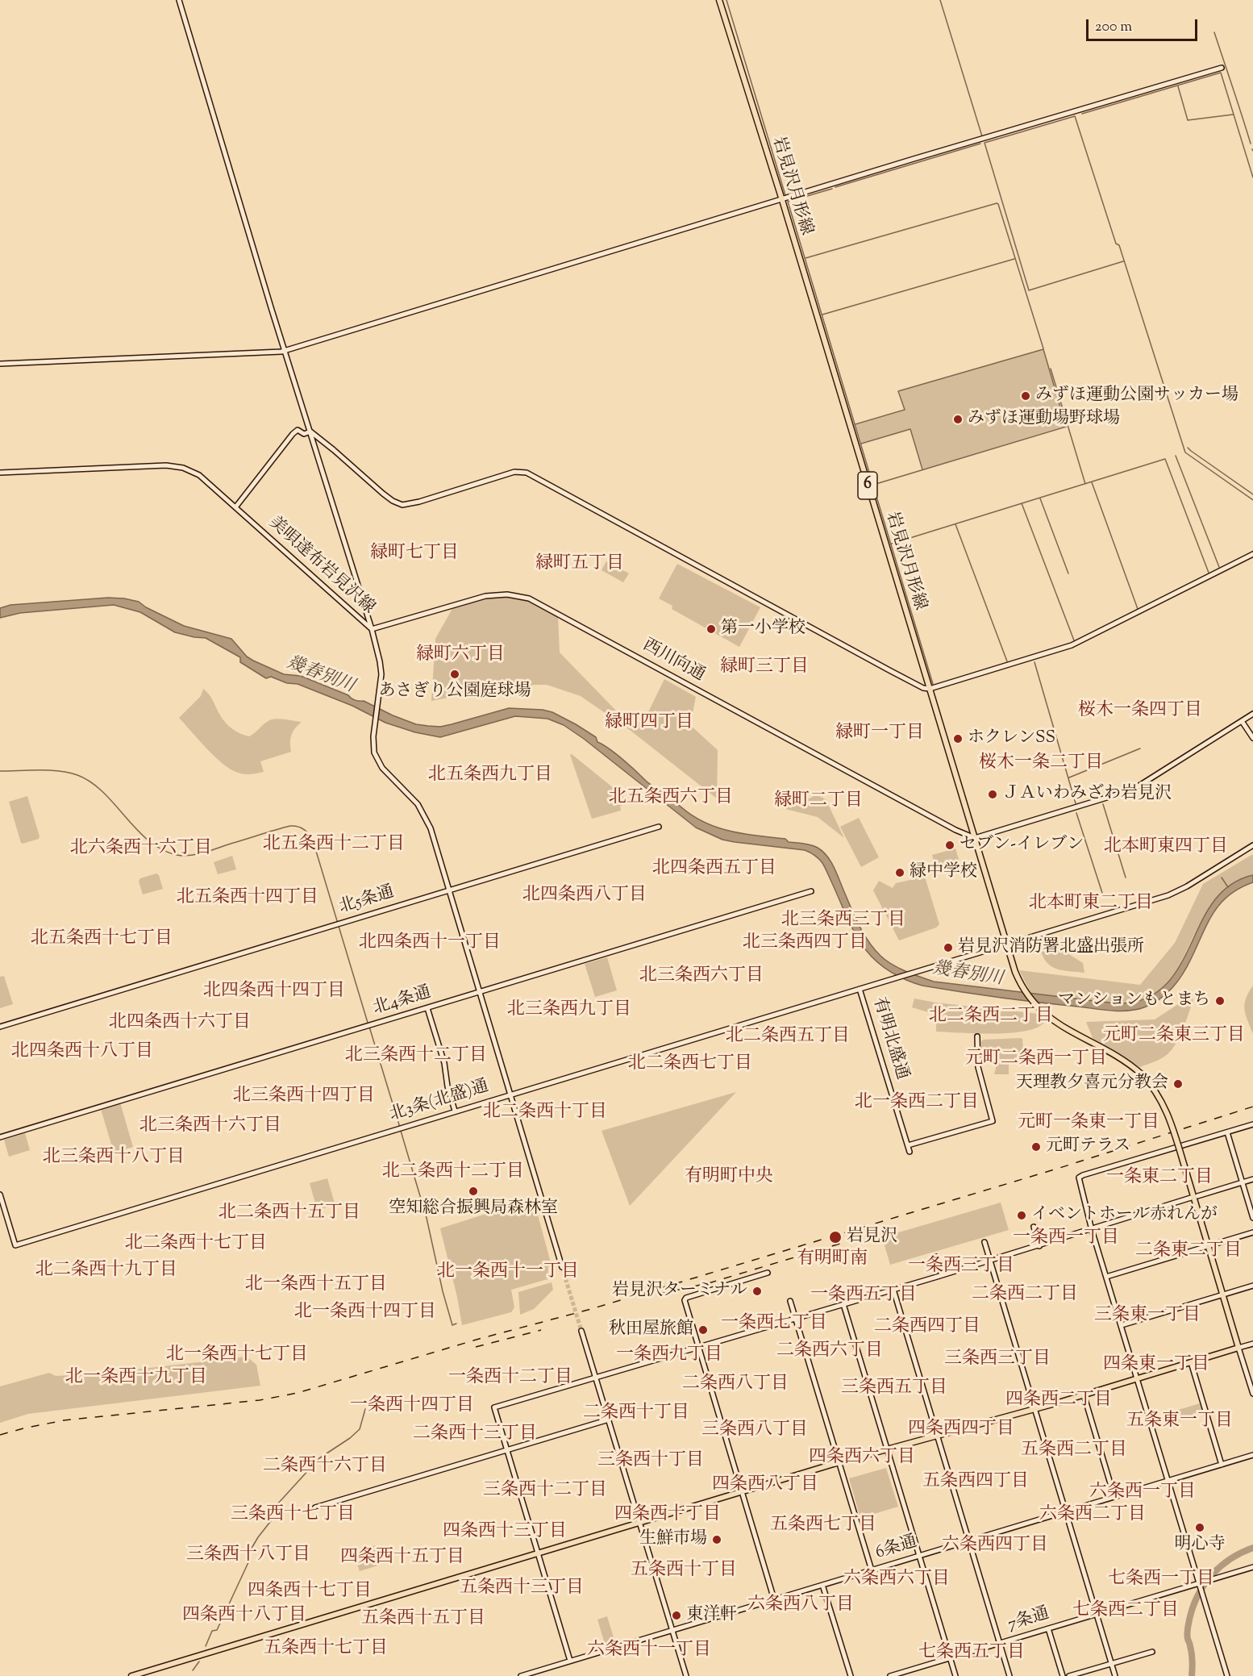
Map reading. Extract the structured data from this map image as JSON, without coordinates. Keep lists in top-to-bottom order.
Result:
{
  "streets": {
    "main road": ["岩見沢月形線", "6"],
    "street": [
      "美唄達布岩見沢線",
      "西川向通",
      "北5条通",
      "北4条通",
      "有明北盛通",
      "北3条(北盛)通",
      "6条通",
      "7条通"
    ]
  },
  "crossings": [
    ["岩見沢月形線", "6"],
    ["岩見沢月形線", "西川向通"],
    ["岩見沢月形線", "北3条(北盛)通"],
    ["美唄達布岩見沢線", "西川向通"],
    ["美唄達布岩見沢線", "北5条通"],
    ["美唄達布岩見沢線", "北4条通"],
    ["美唄達布岩見沢線", "北3条(北盛)通"],
    ["有明北盛通", "北3条(北盛)通"]
  ],
  "districts": [
    "緑町七丁目",
    "緑町五丁目",
    "緑町六丁目",
    "緑町三丁目",
    "桜木一条四丁目",
    "緑町四丁目",
    "緑町一丁目",
    "桜木一条二丁目",
    "北五条西九丁目",
    "北五条西六丁目",
    "緑町二丁目",
    "北五条西十二丁目",
    "北本町東四丁目",
    "北六条西十六丁目",
    "北四条西五丁目",
    "北四条西八丁目",
    "北五条西十四丁目",
    "北本町東二丁目",
    "北三条西三丁目",
    "北五条西十七丁目",
    "北四条西十一丁目",
    "北三条西四丁目",
    "北三条西六丁目",
    "北四条西十四丁目",
    "北三条西九丁目",
    "北二条西二丁目",
    "北四条西十六丁目",
    "元町二条東三丁目",
    "北二条西五丁目",
    "北四条西十八丁目",
    "北三条西十二丁目",
    "元町二条西一丁目",
    "北二条西七丁目",
    "北三条西十四丁目",
    "北一条西二丁目",
    "北二条西十丁目",
    "元町一条東一丁目",
    "北三条西十六丁目",
    "北三条西十八丁目",
    "北二条西十二丁目",
    "有明町中央",
    "一条東二丁目",
    "北二条西十五丁目",
    "一条西一丁目",
    "北二条西十七丁目",
    "二条東二丁目",
    "有明町南",
    "一条西三丁目",
    "北二条西十九丁目",
    "北一条西十一丁目",
    "北一条西十五丁目",
    "二条西二丁目",
    "一条西五丁目",
    "北一条西十四丁目",
    "三条東一丁目",
    "一条西七丁目",
    "二条西四丁目",
    "二条西六丁目",
    "北一条西十七丁目",
    "一条西九丁目",
    "三条西三丁目",
    "四条東一丁目",
    "北一条西十九丁目",
    "一条西十二丁目",
    "二条西八丁目",
    "三条西五丁目",
    "四条西二丁目",
    "一条西十四丁目",
    "二条西十丁目",
    "五条東一丁目",
    "四条西四丁目",
    "三条西八丁目",
    "二条西十三丁目",
    "五条西二丁目",
    "四条西六丁目",
    "三条西十丁目",
    "二条西十六丁目",
    "五条西四丁目",
    "四条西八丁目",
    "三条西十二丁目",
    "六条西一丁目",
    "三条西十七丁目",
    "四条西十丁目",
    "六条西二丁目",
    "五条西七丁目",
    "四条西十三丁目",
    "六条西四丁目",
    "三条西十八丁目",
    "四条西十五丁目",
    "五条西十丁目",
    "六条西六丁目",
    "七条西一丁目",
    "五条西十三丁目",
    "四条西十七丁目",
    "六条西八丁目",
    "七条西二丁目",
    "四条西十八丁目",
    "五条西十五丁目",
    "五条西十七丁目",
    "六条西十一丁目",
    "七条西五丁目"
  ],
  "water": ["幾春別川"],
  "places": [
    "みずほ運動公園サッカー場",
    "みずほ運動場野球場",
    "第一小学校",
    "あさぎり公園庭球場",
    "ホクレンSS",
    "ＪＡいわみざわ岩見沢",
    "セブン-イレブン",
    "緑中学校",
    "岩見沢消防署北盛出張所",
    "マンションもとまち",
    "天理教夕喜元分教会",
    "元町テラス",
    "空知総合振興局森林室",
    "イベントホール赤れんが",
    "岩見沢",
    "岩見沢ターミナル",
    "秋田屋旅館",
    "明心寺",
    "生鮮市場",
    "東洋軒"
  ],
  "scale_bar": "200 m"
}
